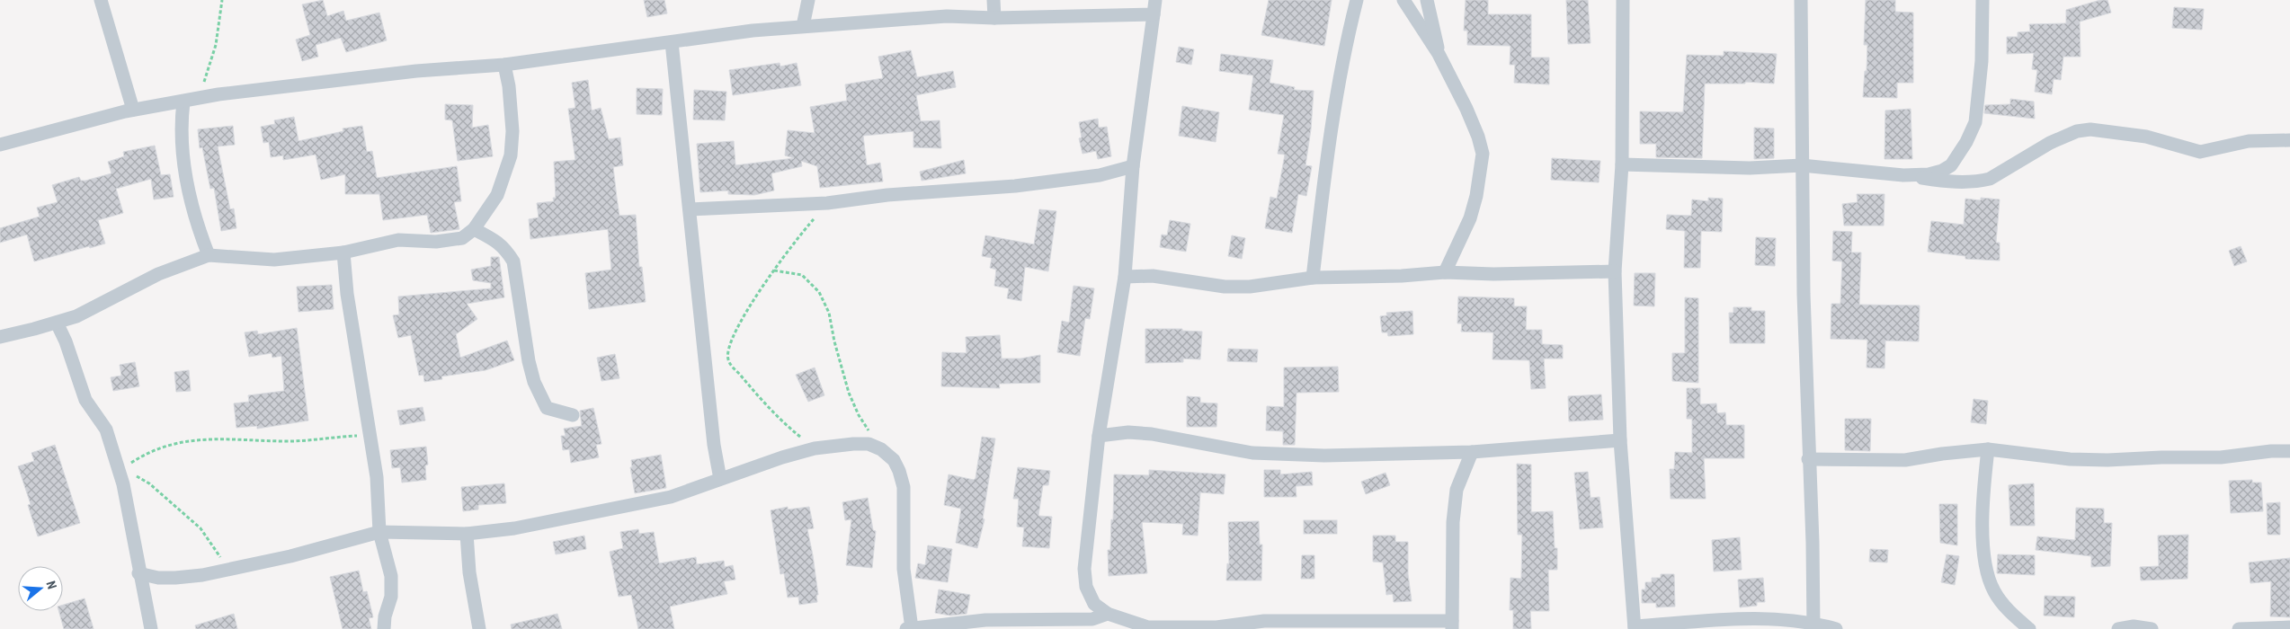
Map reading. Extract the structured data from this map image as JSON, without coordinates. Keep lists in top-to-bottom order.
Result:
{
  "north": "right"
}
